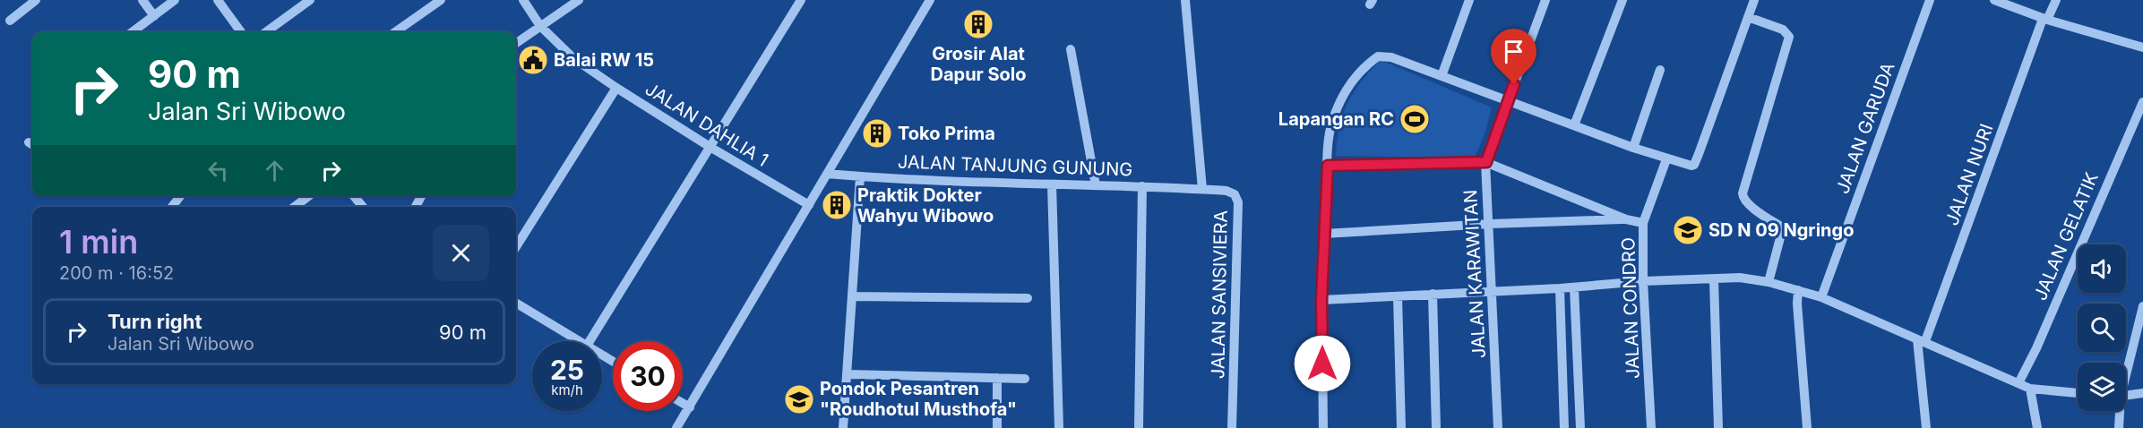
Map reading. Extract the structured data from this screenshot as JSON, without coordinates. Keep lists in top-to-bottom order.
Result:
{
  "streets": {
    "street": [
      "JALAN DAHLIA 1",
      "JALAN GARUDA",
      "JALAN TANJUNG GUNUNG",
      "JALAN NURI",
      "JALAN GELATIK",
      "JALAN KARAWITAN",
      "JALAN SANSIVIERA",
      "JALAN CONDRO"
    ]
  },
  "crossings": [
    ["JALAN TANJUNG GUNUNG", "JALAN SANSIVIERA"]
  ],
  "places": {
    "building": ["Grosir Alat Dapur Solo", "Toko Prima", "Praktik Dokter Wahyu Wibowo"],
    "public building": ["Balai RW 15"],
    "sports": ["Lapangan RC"],
    "school or university": ["SD N 09 Ngringo", "Pondok Pesantren \"Roudhotul Musthofa\""]
  },
  "page": {
    "turn": ["90 m", "Jalan Sri Wibowo"],
    "heading": ["1 min", "200 m · 16:52"],
    "list": [
      {
        "name": "Turn right",
        "note": "Jalan Sri Wibowo",
        "value": "90 m"
      }
    ],
    "speed": "25 km/h",
    "limit": "30"
  }
}
